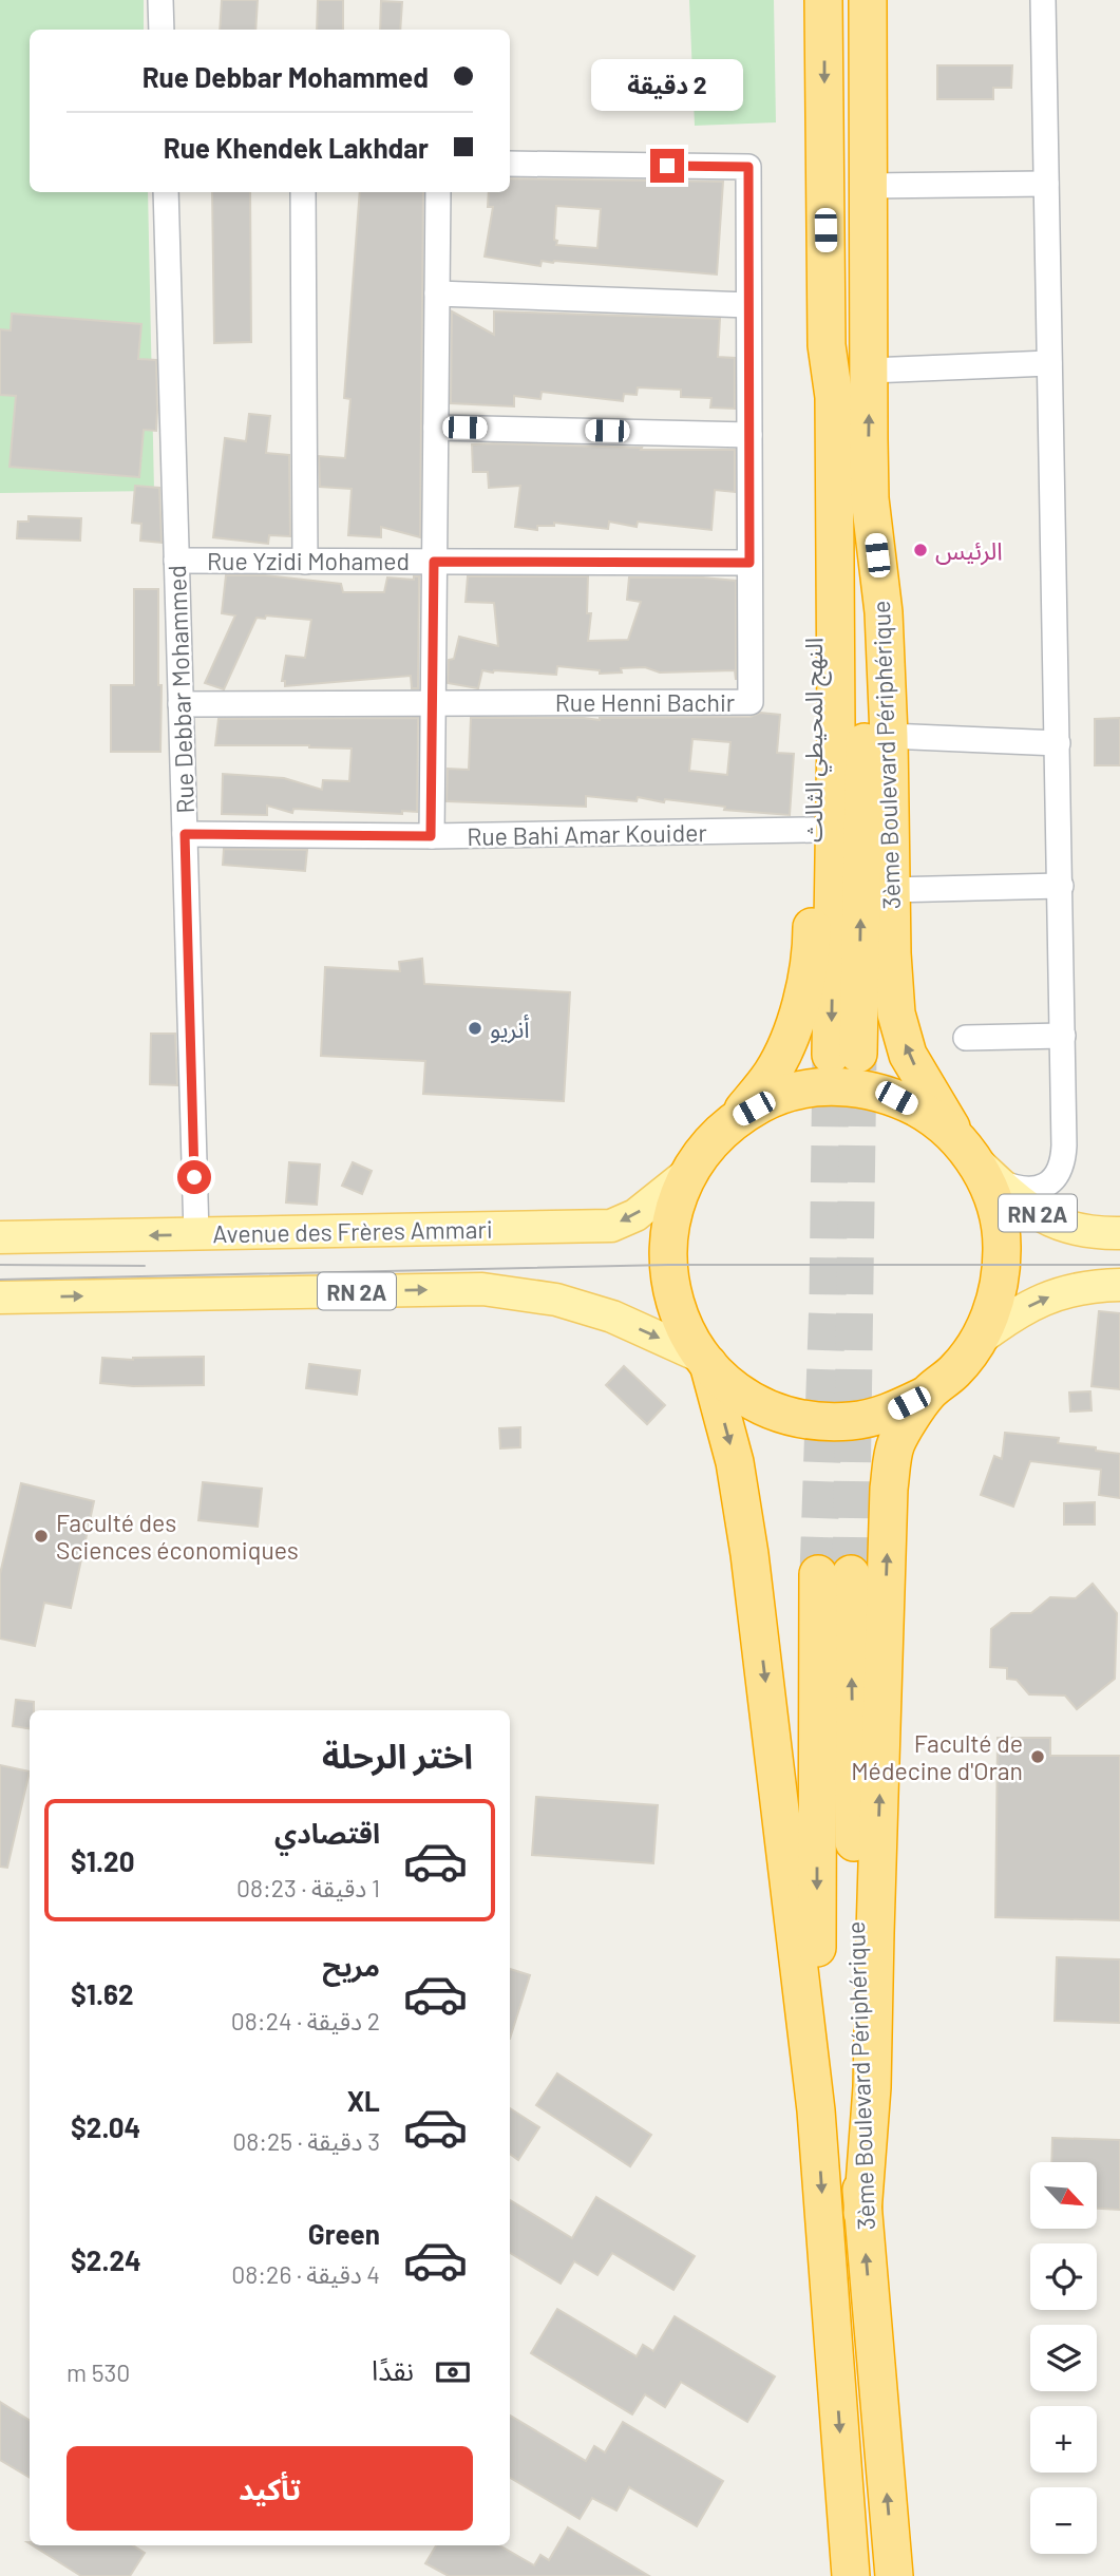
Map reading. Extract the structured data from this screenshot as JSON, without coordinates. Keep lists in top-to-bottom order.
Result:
{
  "streets": {
    "highway": ["النهج المحيطي الثالث", "3ème Boulevard Périphérique"],
    "main road": ["RN 2A", "Avenue des Frères Ammari"],
    "street": [
      "Rue Yzidi Mohamed",
      "Rue Debbar Mohammed",
      "Rue Henni Bachir",
      "Rue Bahi Amar Kouider"
    ]
  },
  "crossings": [
    ["Rue Yzidi Mohamed", "Rue Debbar Mohammed"],
    ["Rue Yzidi Mohamed", "Rue Henni Bachir"],
    ["Rue Debbar Mohammed", "Rue Henni Bachir"],
    ["Rue Debbar Mohammed", "Rue Bahi Amar Kouider"],
    ["Rue Debbar Mohammed", "Avenue des Frères Ammari"],
    ["النهج المحيطي الثالث", "3ème Boulevard Périphérique"],
    ["النهج المحيطي الثالث", "Rue Bahi Amar Kouider"],
    ["3ème Boulevard Périphérique", "RN 2A"]
  ],
  "places": [
    "الرئيس",
    "أنريو",
    "Faculté des Sciences économiques",
    "Faculté de Médecine d'Oran"
  ],
  "north": "bottom right",
  "page": {
    "banner": ["Rue Debbar Mohammed", "Rue Khendek Lakhdar"],
    "bubble": "2 دقيقة",
    "heading": "اختر الرحلة",
    "list": [
      {
        "name": "اقتصادي",
        "note": "1 دقيقة · 08:23",
        "value": "$1.20"
      },
      {
        "name": "مريح",
        "note": "2 دقيقة · 08:24",
        "value": "$1.62"
      },
      {
        "name": "XL",
        "note": "3 دقيقة · 08:25",
        "value": "$2.04"
      },
      {
        "name": "Green",
        "note": "4 دقيقة · 08:26",
        "value": "$2.24"
      }
    ],
    "map_buttons": ["+", "−"],
    "pay": ["نقدًا", "530 m"],
    "buttons": "تأكيد"
  }
}
